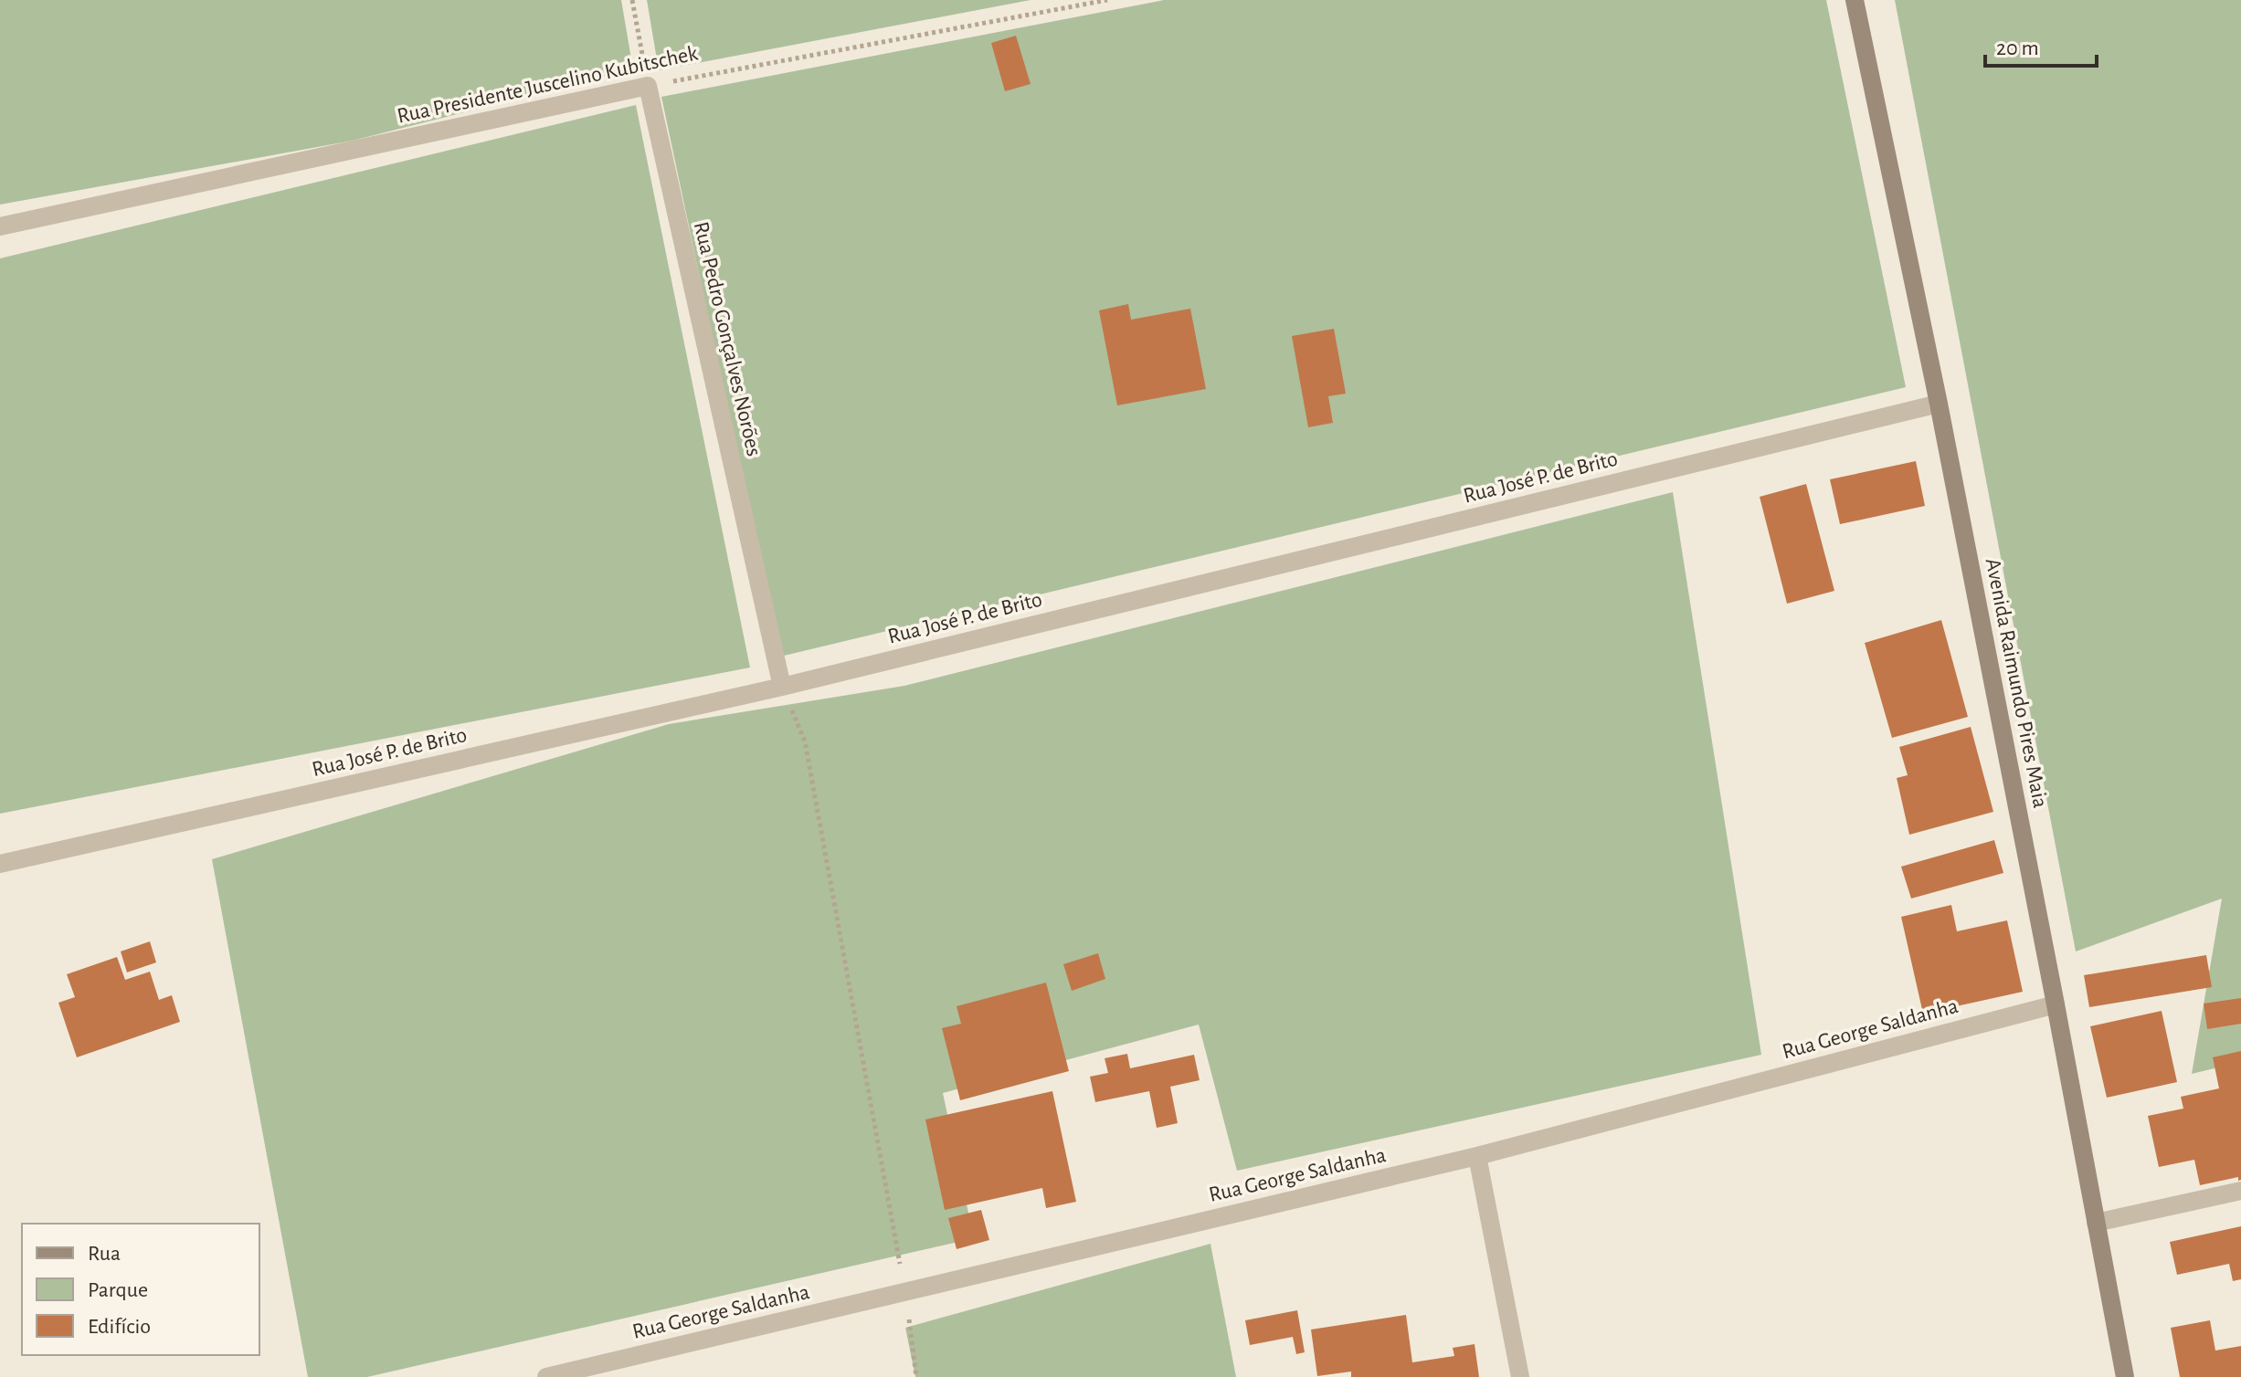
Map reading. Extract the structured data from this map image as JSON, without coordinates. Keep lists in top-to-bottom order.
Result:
{
  "streets": {
    "street": [
      "Rua Presidente Juscelino Kubitschek",
      "Rua Pedro Gonçalves Norões",
      "Rua José P. de Brito",
      "Avenida Raimundo Pires Maia",
      "Rua George Saldanha"
    ]
  },
  "crossings": [
    ["Rua Presidente Juscelino Kubitschek", "Rua Pedro Gonçalves Norões"],
    ["Rua Pedro Gonçalves Norões", "Rua José P. de Brito"],
    ["Rua José P. de Brito", "Avenida Raimundo Pires Maia"],
    ["Avenida Raimundo Pires Maia", "Rua George Saldanha"]
  ],
  "legend": ["Rua", "Parque", "Edifício"],
  "scale_bar": "20 m"
}
